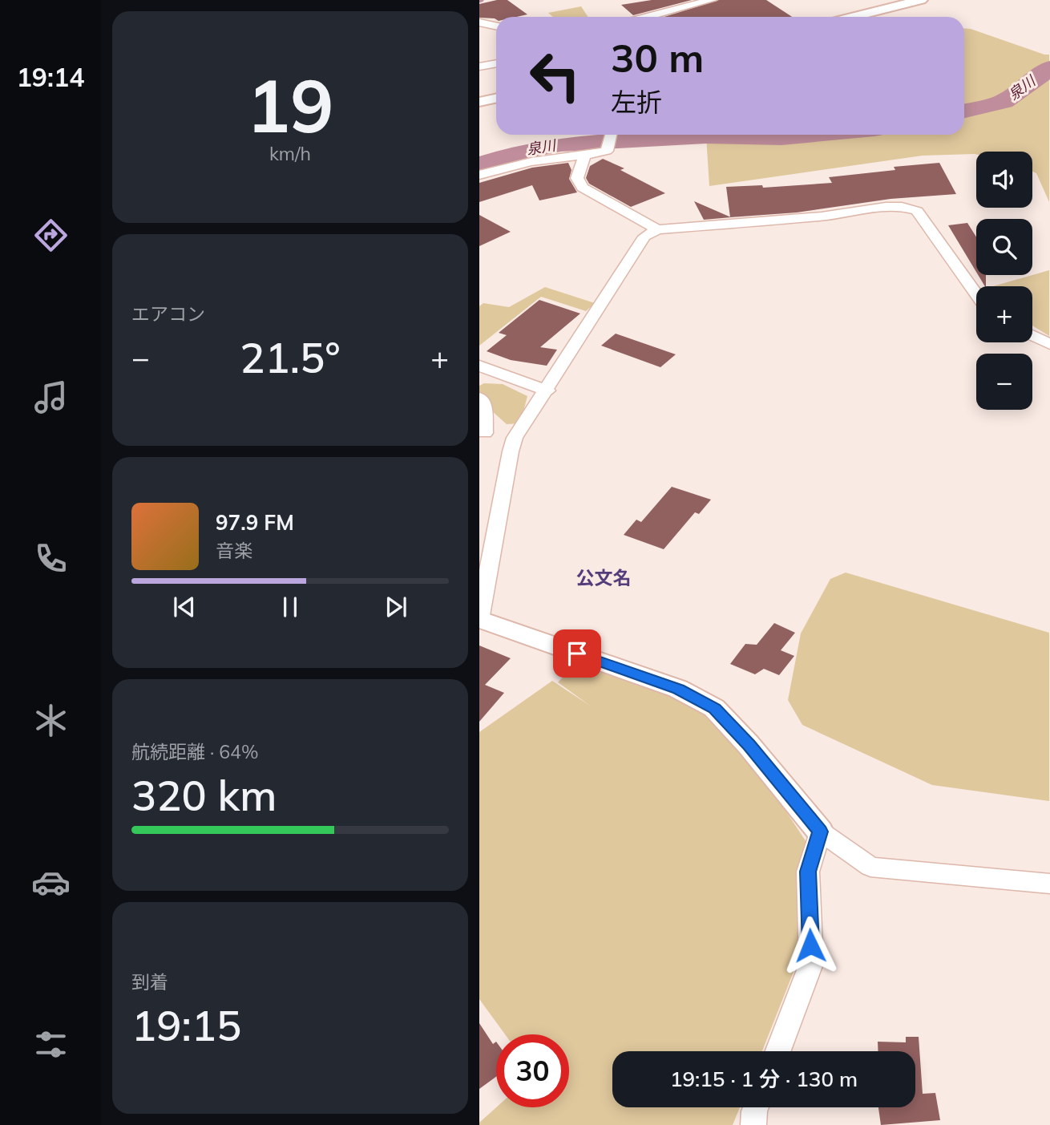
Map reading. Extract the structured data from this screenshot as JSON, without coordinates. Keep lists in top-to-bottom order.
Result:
{
  "districts": ["公文名"],
  "water": ["泉川"],
  "page": {
    "tabs": "19:14",
    "tile": [
      ["19", "km/h"],
      "エアコン",
      ["航続距離 · 64%", "320 km"],
      ["到着", "19:15"]
    ],
    "turn": ["30 m", "左折"],
    "map_buttons": ["+", "−"],
    "heat": ["−", "21.5°", "+"],
    "song": ["97.9 FM", "音楽"],
    "limit": "30",
    "trip": "19:15 · 1 分 · 130 m"
  }
}
